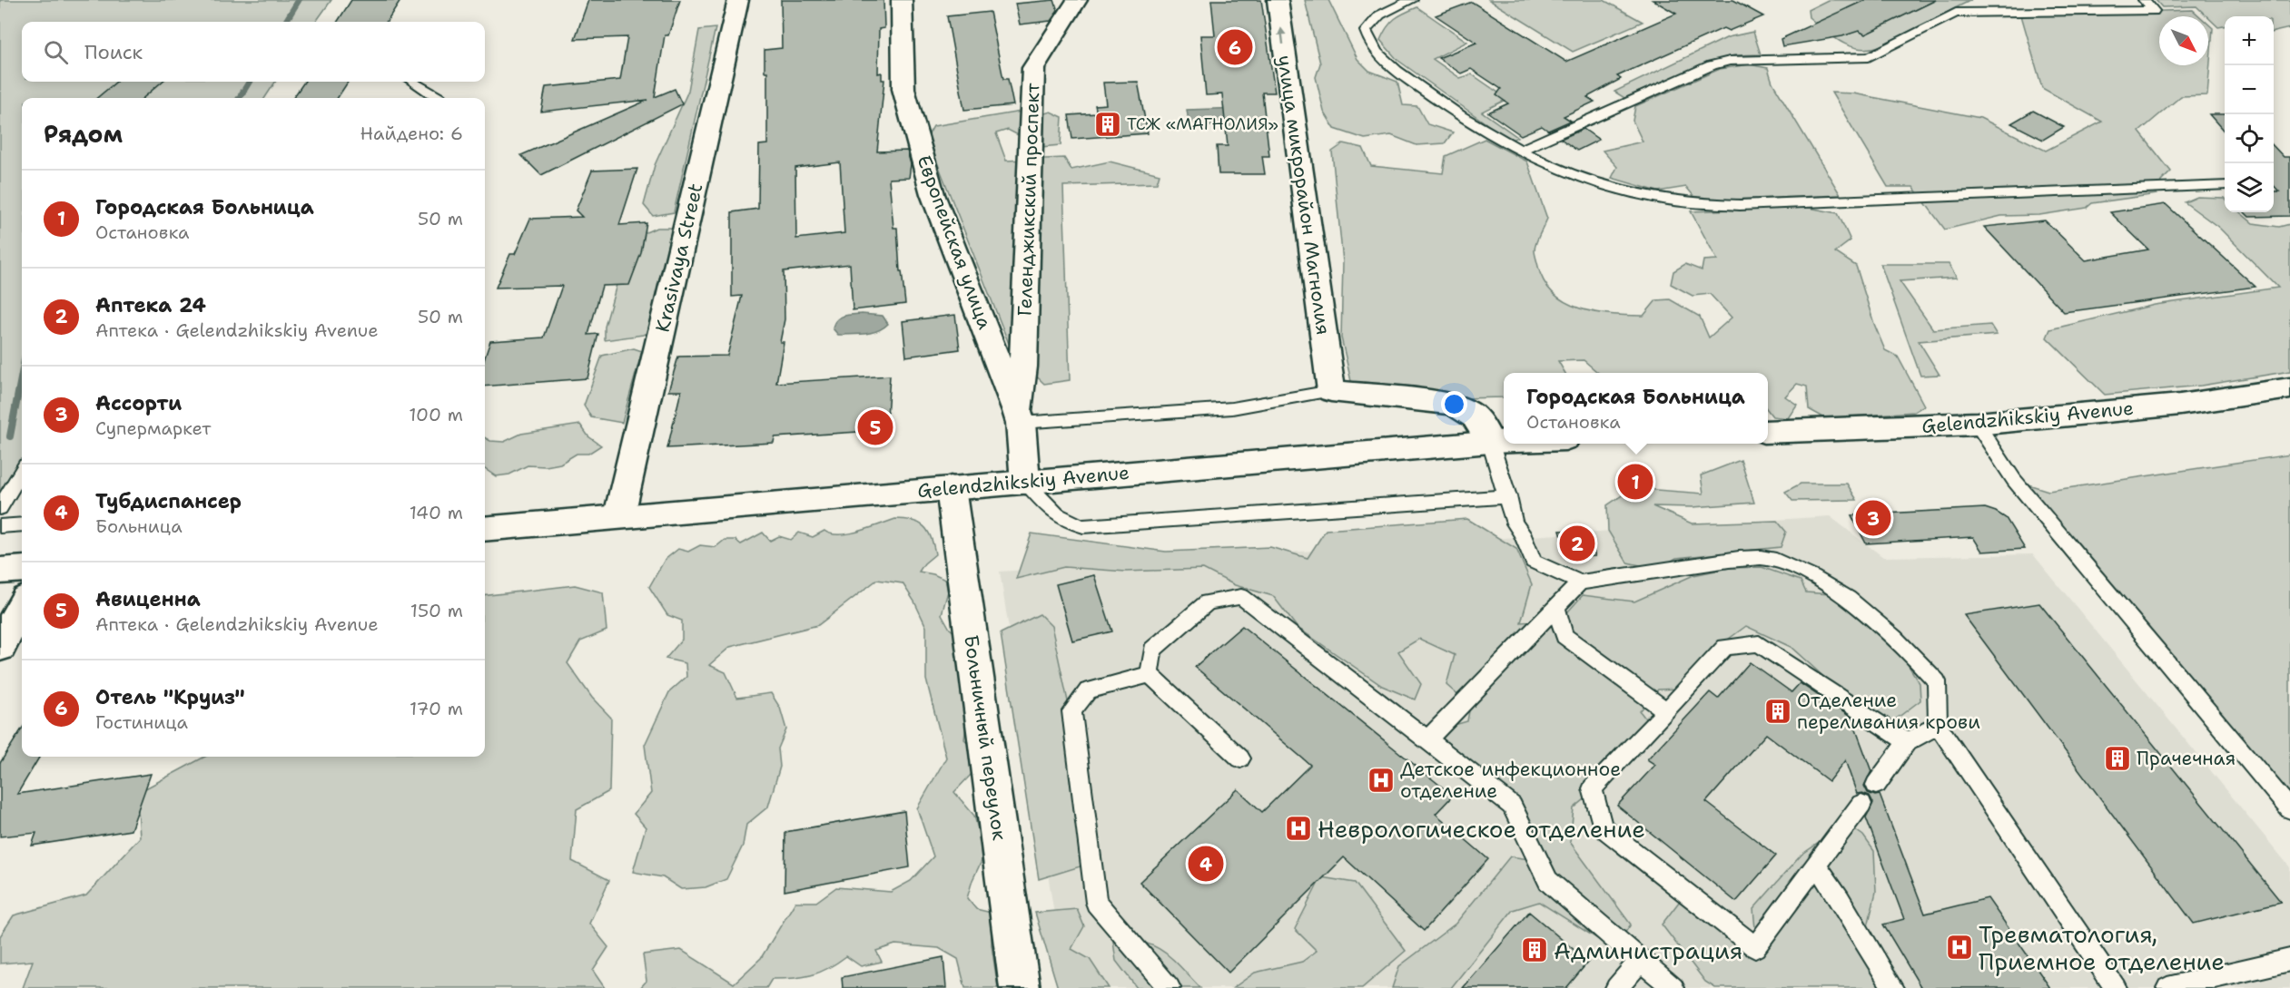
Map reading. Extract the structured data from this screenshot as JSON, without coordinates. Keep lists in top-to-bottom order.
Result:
{
  "streets": {
    "street": [
      "улица микрорайон Магнолия",
      "Геленджикский проспект",
      "Европейская улица",
      "Krasivaya Street",
      "Gelendzhikskiy Avenue",
      "Больничный переулок"
    ]
  },
  "crossings": [
    ["Геленджикский проспект", "Европейская улица"],
    ["Европейская улица", "Gelendzhikskiy Avenue"],
    ["Krasivaya Street", "Gelendzhikskiy Avenue"],
    ["Gelendzhikskiy Avenue", "Больничный переулок"]
  ],
  "one_way": ["улица микрорайон Магнолия"],
  "places": {
    "building": [
      "ТСЖ «МАГНОЛИЯ»",
      "Отделение переливания крови",
      "Прачечная",
      "Администрация"
    ],
    "hospital": ["Детское инфекционное отделение", "Неврологическое отделение", "Тревматология, Приемное отделение"]
  },
  "north": "bottom right",
  "page": {
    "map_buttons": ["+", "−"],
    "search": "Поиск",
    "pins": [
      "6",
      "5",
      "1",
      "3",
      "2",
      "4"
    ],
    "heading": ["Рядом", "Найдено: 6"],
    "list": [
      {
        "mark": "1",
        "name": "Городская Больница",
        "note": "Остановка",
        "value": "50 m"
      },
      {
        "mark": "2",
        "name": "Аптека 24",
        "note": "Аптека · Gelendzhikskiy Avenue",
        "value": "50 m"
      },
      {
        "mark": "3",
        "name": "Ассорти",
        "note": "Супермаркет",
        "value": "100 m"
      },
      {
        "mark": "4",
        "name": "Тубдиспансер",
        "note": "Больница",
        "value": "140 m"
      },
      {
        "mark": "5",
        "name": "Авиценна",
        "note": "Аптека · Gelendzhikskiy Avenue",
        "value": "150 m"
      },
      {
        "mark": "6",
        "name": "Отель \"Круиз\"",
        "note": "Гостиница",
        "value": "170 m"
      }
    ],
    "popup": ["Городская Больница", "Остановка"]
  }
}
